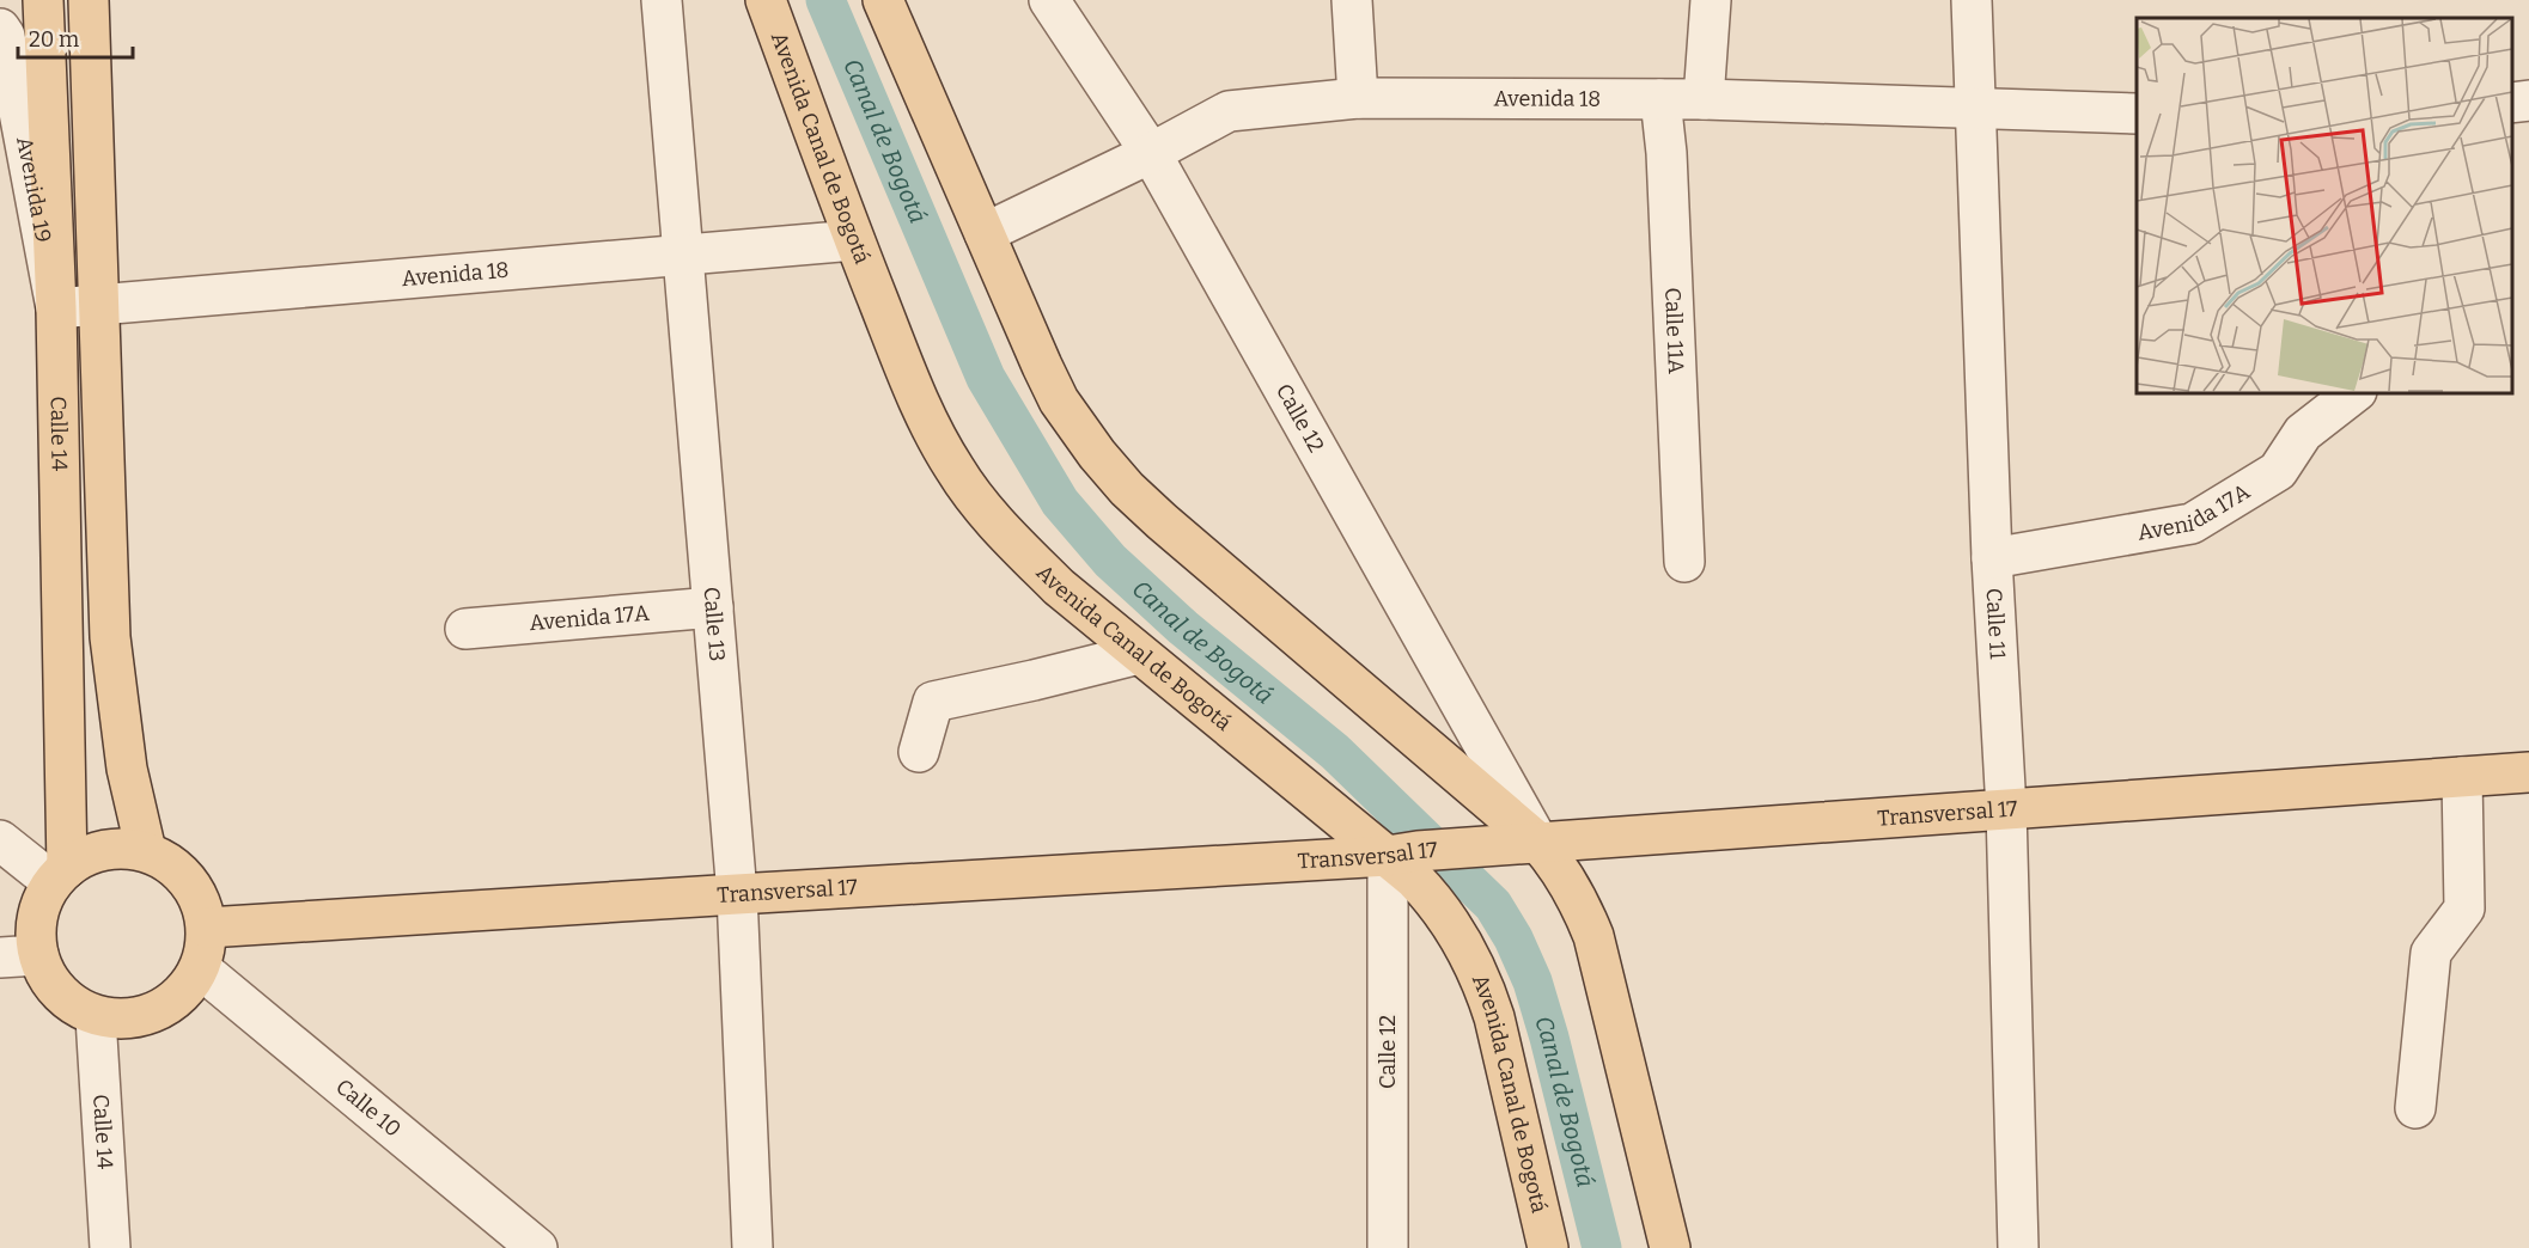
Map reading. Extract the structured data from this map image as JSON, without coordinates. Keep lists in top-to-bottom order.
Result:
{
  "streets": {
    "main road": ["Avenida Canal de Bogotá", "Calle 14", "Transversal 17"],
    "street": [
      "Avenida 18",
      "Avenida 19",
      "Calle 11A",
      "Calle 12",
      "Avenida 17A",
      "Calle 13",
      "Calle 11",
      "Calle 10"
    ]
  },
  "crossings": [
    ["Avenida 18", "Avenida Canal de Bogotá"],
    ["Avenida 18", "Avenida 19"],
    ["Avenida 18", "Calle 11A"],
    ["Avenida 18", "Calle 12"],
    ["Avenida 18", "Calle 14"],
    ["Avenida 18", "Calle 13"],
    ["Avenida 18", "Calle 11"],
    ["Avenida Canal de Bogotá", "Calle 12"],
    ["Avenida Canal de Bogotá", "Transversal 17"],
    ["Avenida 19", "Calle 14"],
    ["Calle 12", "Transversal 17"],
    ["Calle 14", "Transversal 17"],
    ["Calle 14", "Calle 10"],
    ["Avenida 17A", "Calle 13"],
    ["Avenida 17A", "Calle 11"],
    ["Calle 13", "Transversal 17"],
    ["Calle 11", "Transversal 17"],
    ["Transversal 17", "Calle 10"]
  ],
  "water": ["Canal de Bogotá"],
  "scale_bar": "20 m"
}
